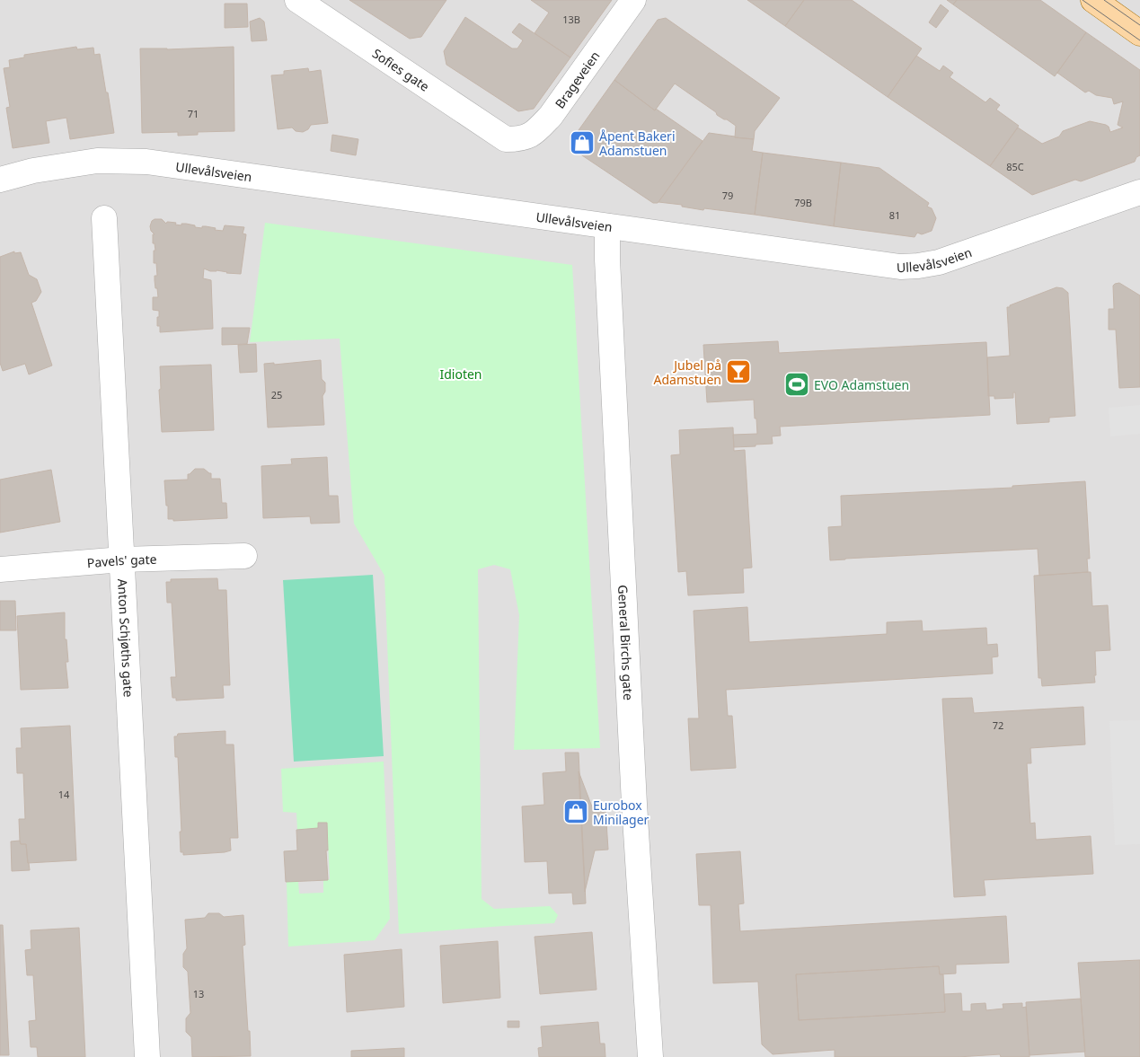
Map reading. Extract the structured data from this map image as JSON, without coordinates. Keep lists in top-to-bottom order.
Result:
{
  "streets": {
    "street": [
      "Sofies gate",
      "Brageveien",
      "Ullevålsveien",
      "Pavels' gate",
      "Anton Schjøths gate",
      "General Birchs gate"
    ]
  },
  "crossings": [
    ["Sofies gate", "Brageveien"],
    ["Ullevålsveien", "General Birchs gate"],
    ["Pavels' gate", "Anton Schjøths gate"]
  ],
  "parks": ["Idioten"],
  "places": {
    "shop": ["Åpent Bakeri Adamstuen", "Eurobox Minilager"],
    "bar": ["Jubel på Adamstuen"],
    "sports": ["EVO Adamstuen"]
  },
  "house_numbers": [
    "13B",
    "71",
    "85C",
    "79",
    "79B",
    "81",
    "25",
    "72",
    "14",
    "13"
  ]
}
